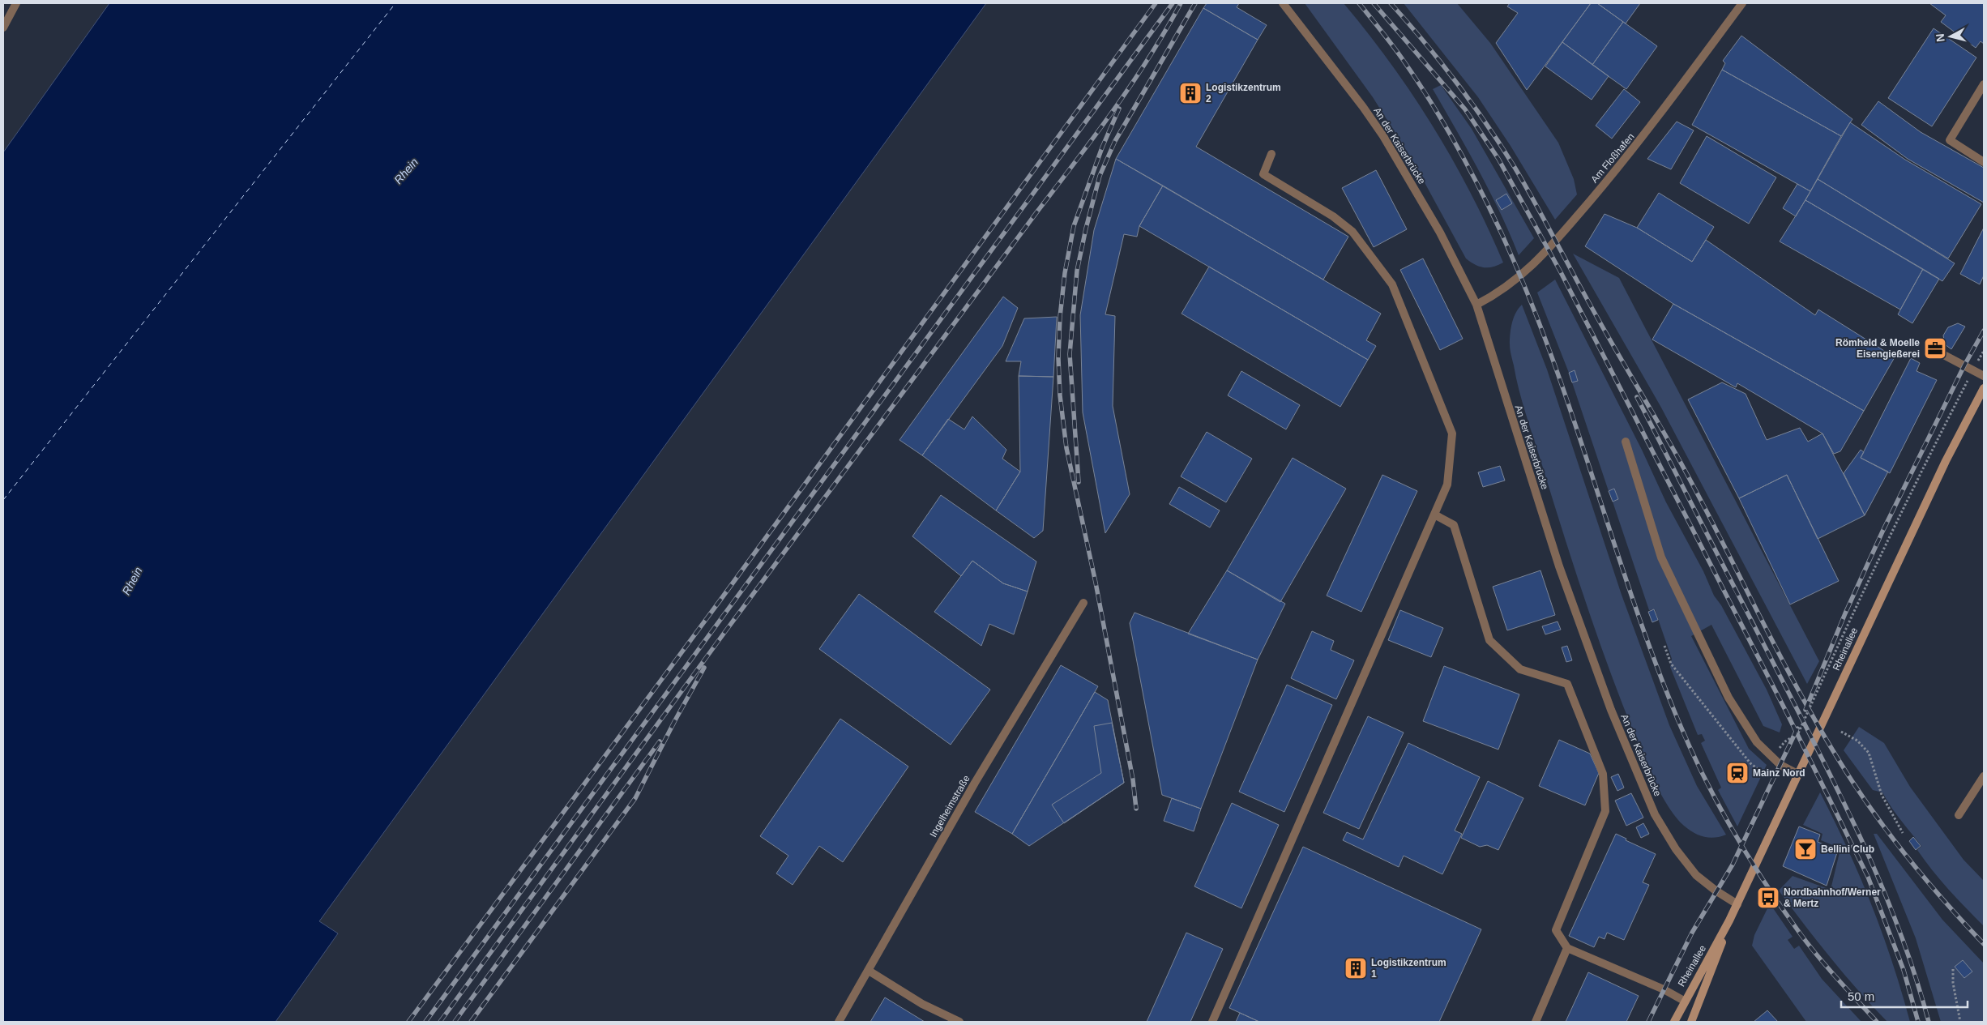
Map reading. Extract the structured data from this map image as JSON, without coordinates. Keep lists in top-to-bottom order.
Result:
{
  "streets": {
    "main road": ["Rheinallee"],
    "street": ["An der Kaiserbrücke", "Am Floßhafen", "Ingelheimstraße"]
  },
  "crossings": [
    ["An der Kaiserbrücke", "Am Floßhafen"],
    ["An der Kaiserbrücke", "Rheinallee"]
  ],
  "water": ["Rhein"],
  "places": {
    "building": ["Logistikzentrum 2", "Logistikzentrum 1"],
    "office": ["Römheld & Moelle Eisengießerei"],
    "station": ["Mainz Nord"],
    "bar": ["Bellini Club"],
    "bus stop": ["Nordbahnhof/Werner & Mertz"]
  },
  "scale_bar": "50 m",
  "north": "left"
}
